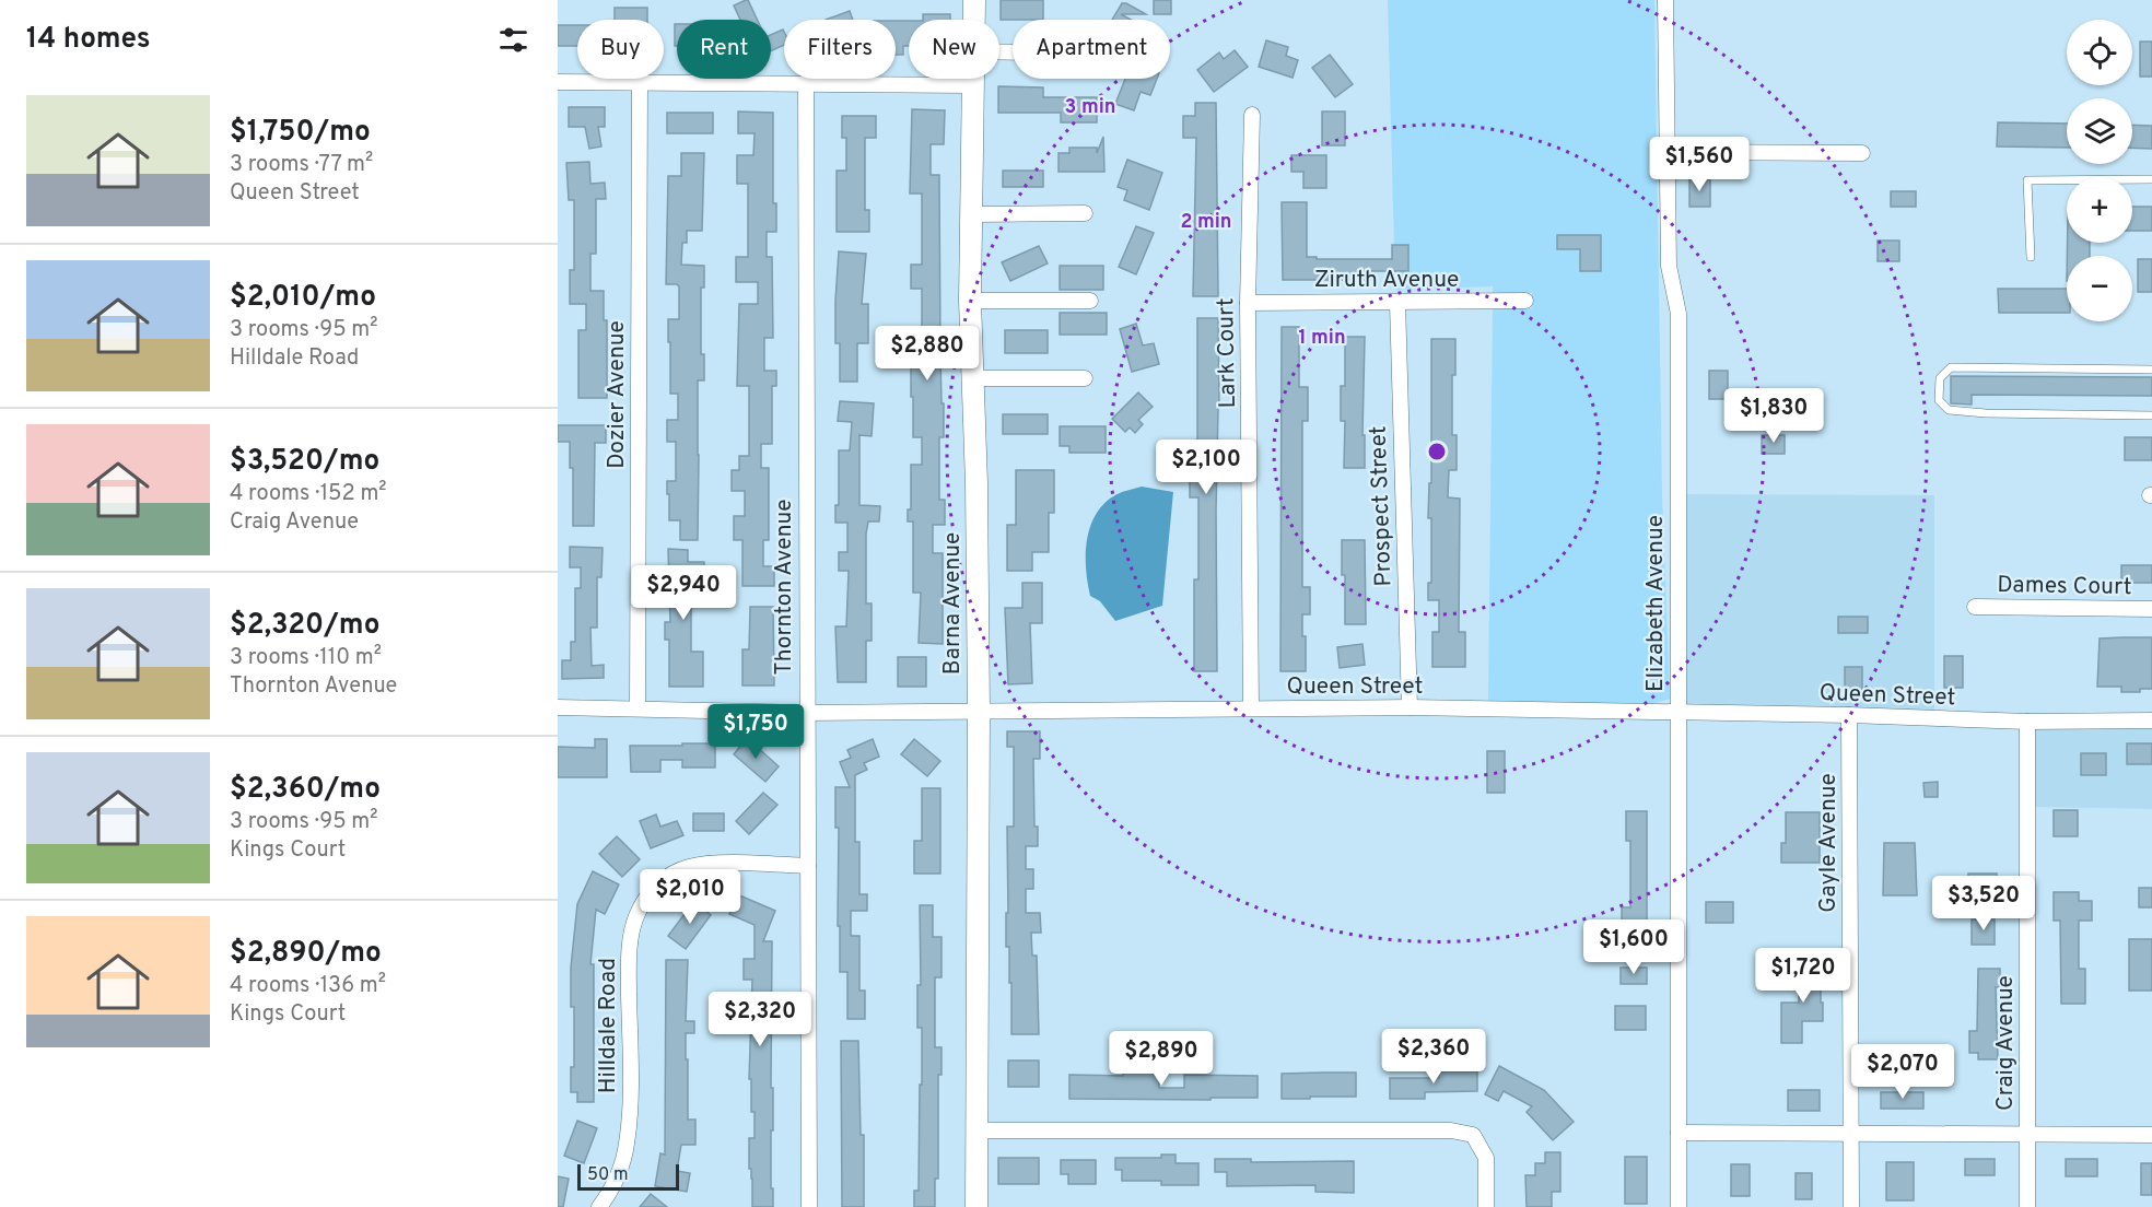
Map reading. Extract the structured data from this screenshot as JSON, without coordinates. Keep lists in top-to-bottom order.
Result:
{
  "streets": {
    "street": [
      "Ziruth Avenue",
      "Lark Court",
      "Dozier Avenue",
      "Prospect Street",
      "Dames Court",
      "Thornton Avenue",
      "Barna Avenue",
      "Elizabeth Avenue",
      "Queen Street",
      "Gayle Avenue",
      "Hilldale Road",
      "Craig Avenue"
    ]
  },
  "crossings": [
    ["Ziruth Avenue", "Lark Court"],
    ["Ziruth Avenue", "Prospect Street"],
    ["Lark Court", "Queen Street"],
    ["Dozier Avenue", "Queen Street"],
    ["Prospect Street", "Queen Street"],
    ["Thornton Avenue", "Queen Street"],
    ["Thornton Avenue", "Hilldale Road"],
    ["Barna Avenue", "Queen Street"],
    ["Elizabeth Avenue", "Queen Street"],
    ["Queen Street", "Gayle Avenue"],
    ["Queen Street", "Craig Avenue"]
  ],
  "scale_bar": "50 m",
  "page": {
    "heading": "14 homes",
    "map_buttons": ["+", "−"],
    "chip": [
      "Buy",
      "Rent",
      "Filters",
      "New",
      "Apartment"
    ],
    "list": [
      {
        "name": "$1,750/mo",
        "note": "3 rooms · 77 m² · Queen Street"
      },
      {
        "name": "$2,010/mo",
        "note": "3 rooms · 95 m² · Hilldale Road"
      },
      {
        "name": "$3,520/mo",
        "note": "4 rooms · 152 m² · Craig Avenue"
      },
      {
        "name": "$2,320/mo",
        "note": "3 rooms · 110 m² · Thornton Avenue"
      },
      {
        "name": "$2,360/mo",
        "note": "3 rooms · 95 m² · Kings Court"
      },
      {
        "name": "$2,890/mo",
        "note": "4 rooms · 136 m² · Kings Court"
      }
    ],
    "price": [
      "$1,560",
      "$2,880",
      "$1,830",
      "$2,100",
      "$2,940",
      "$1,750",
      "$2,010",
      "$3,520",
      "$1,600",
      "$1,720",
      "$2,320",
      "$2,360",
      "$2,890",
      "$2,070"
    ],
    "scale": "50 m"
  },
  "rings": ["3 min", "2 min", "1 min"]
}
